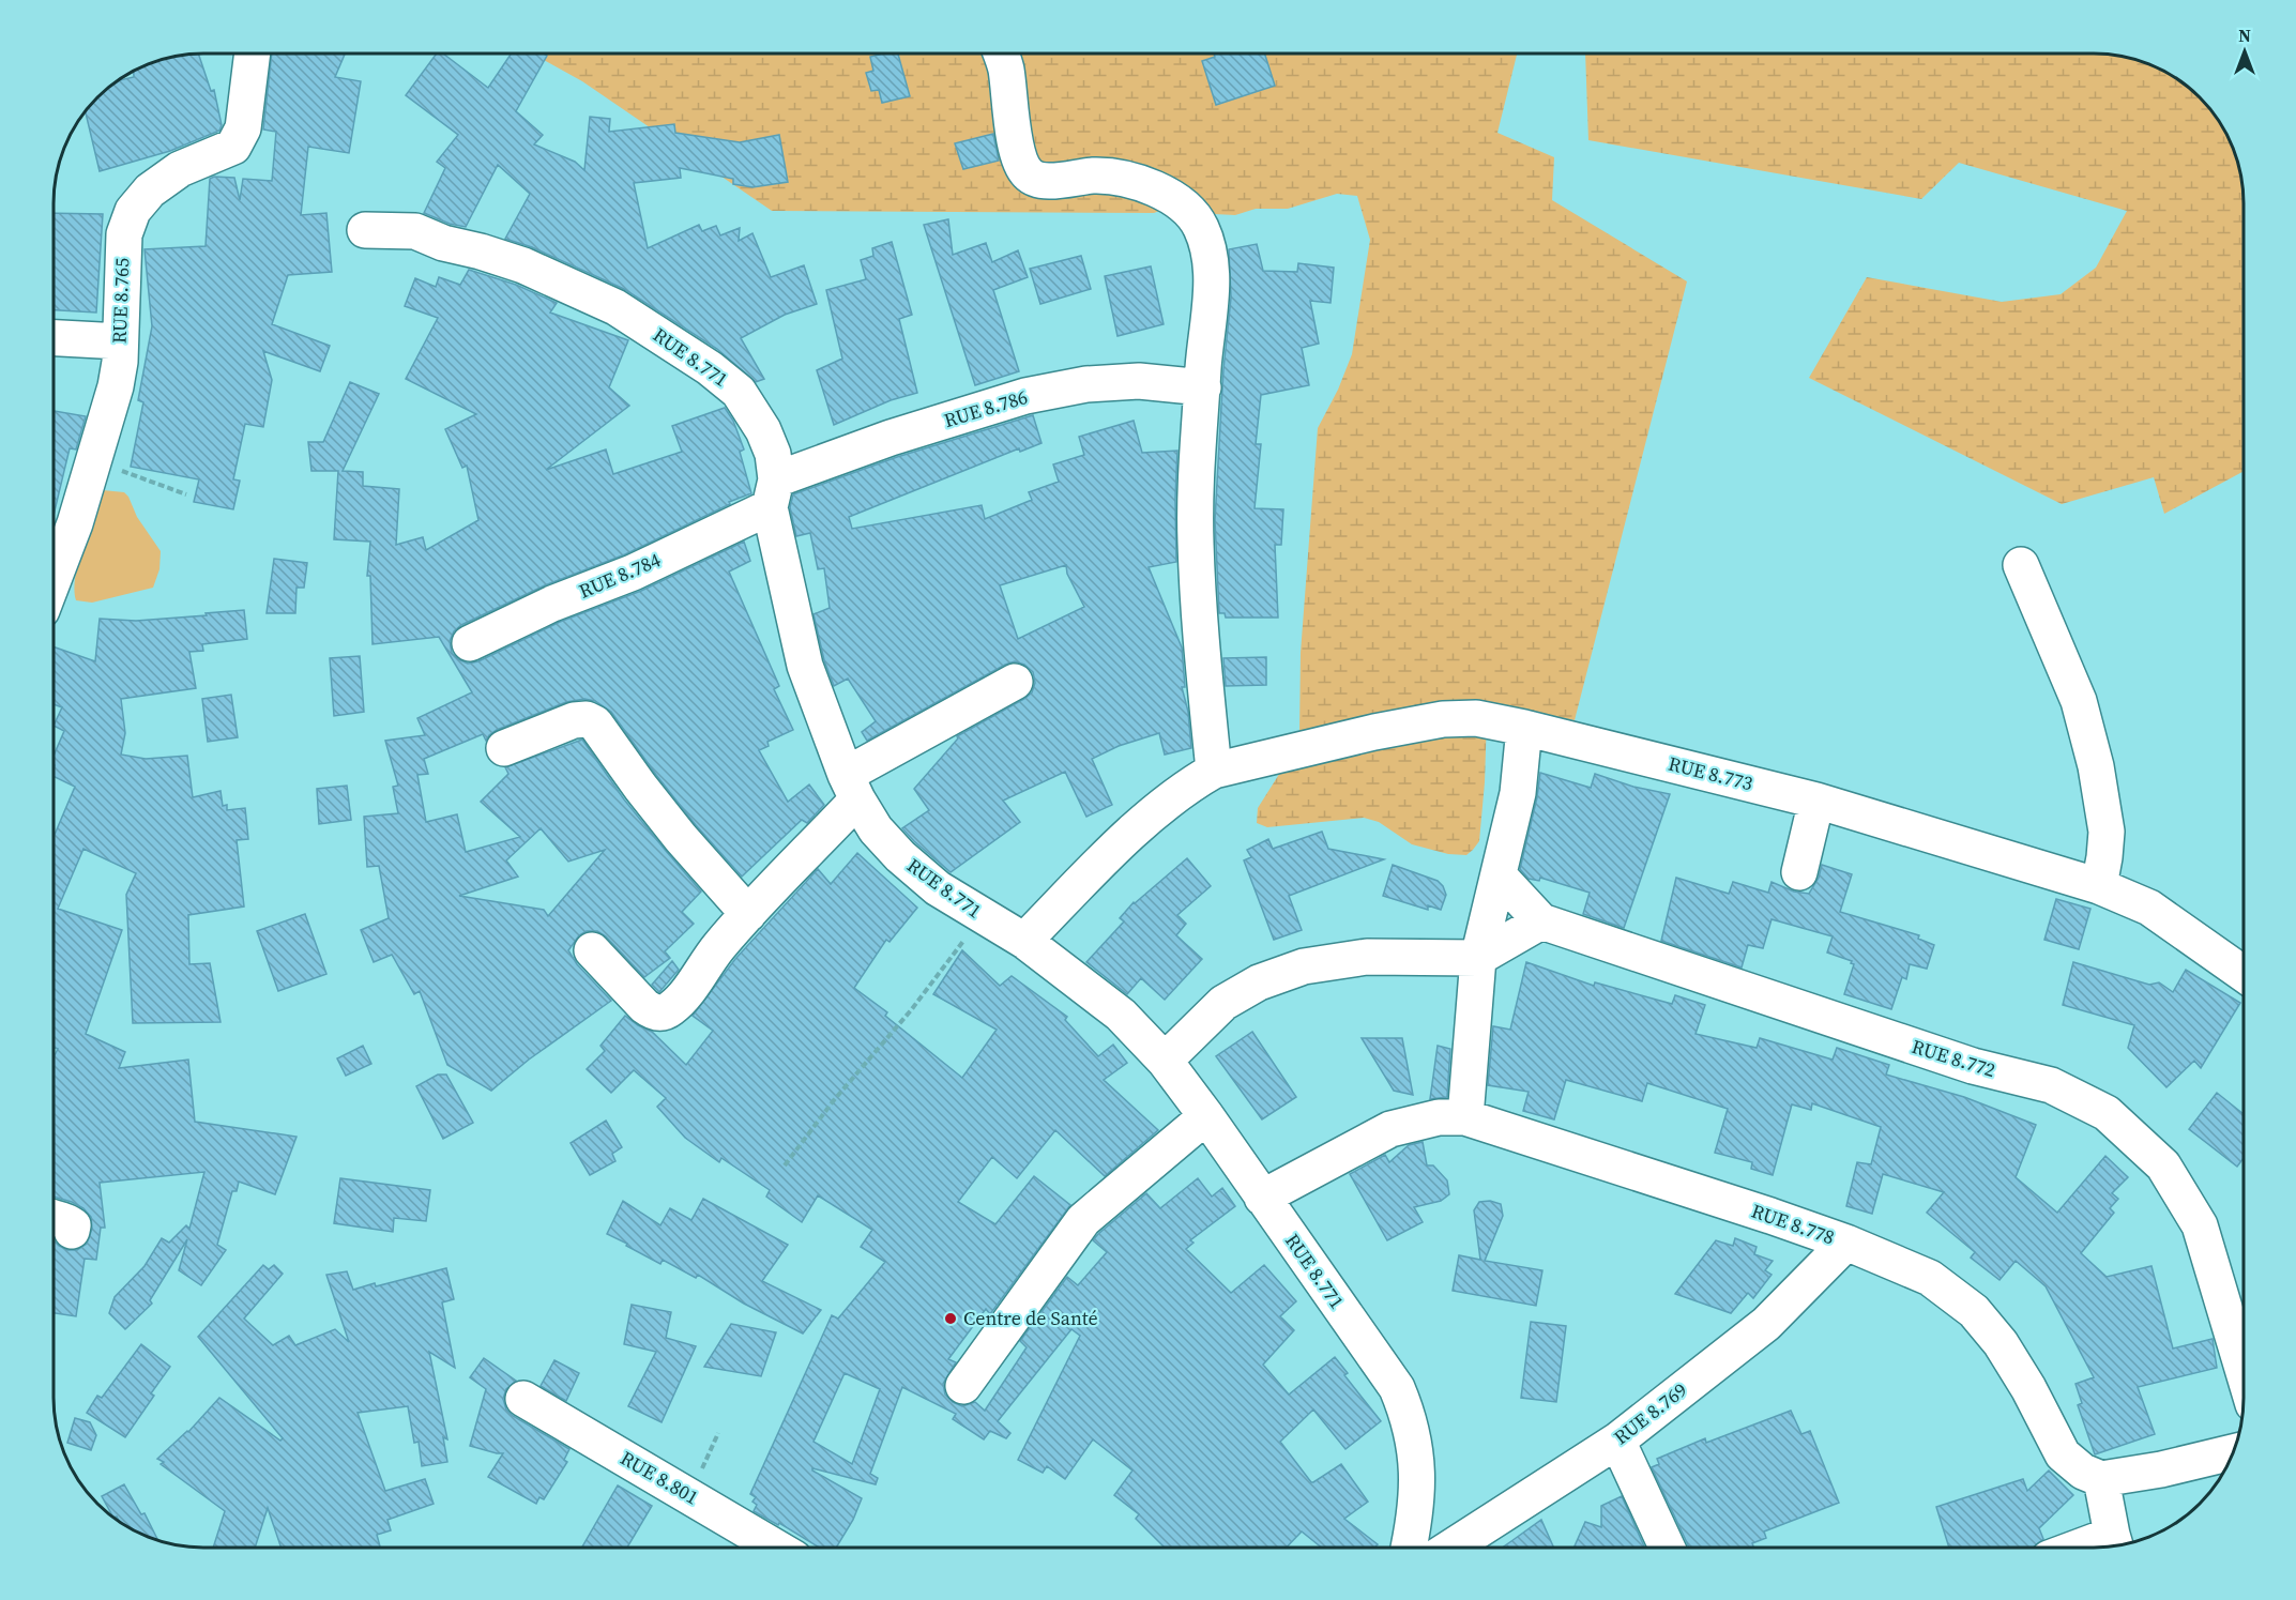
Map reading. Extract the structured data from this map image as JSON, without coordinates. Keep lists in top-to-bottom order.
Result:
{
  "streets": {
    "street": [
      "RUE 8.765",
      "RUE 8.771",
      "RUE 8.786",
      "RUE 8.784",
      "RUE 8.773",
      "RUE 8.772",
      "RUE 8.778",
      "RUE 8.769",
      "RUE 8.801"
    ]
  },
  "crossings": [
    ["RUE 8.771", "RUE 8.786"],
    ["RUE 8.771", "RUE 8.784"],
    ["RUE 8.771", "RUE 8.773"],
    ["RUE 8.771", "RUE 8.778"],
    ["RUE 8.786", "RUE 8.784"],
    ["RUE 8.778", "RUE 8.769"]
  ],
  "places": ["Centre de Santé"],
  "north": "top"
}
